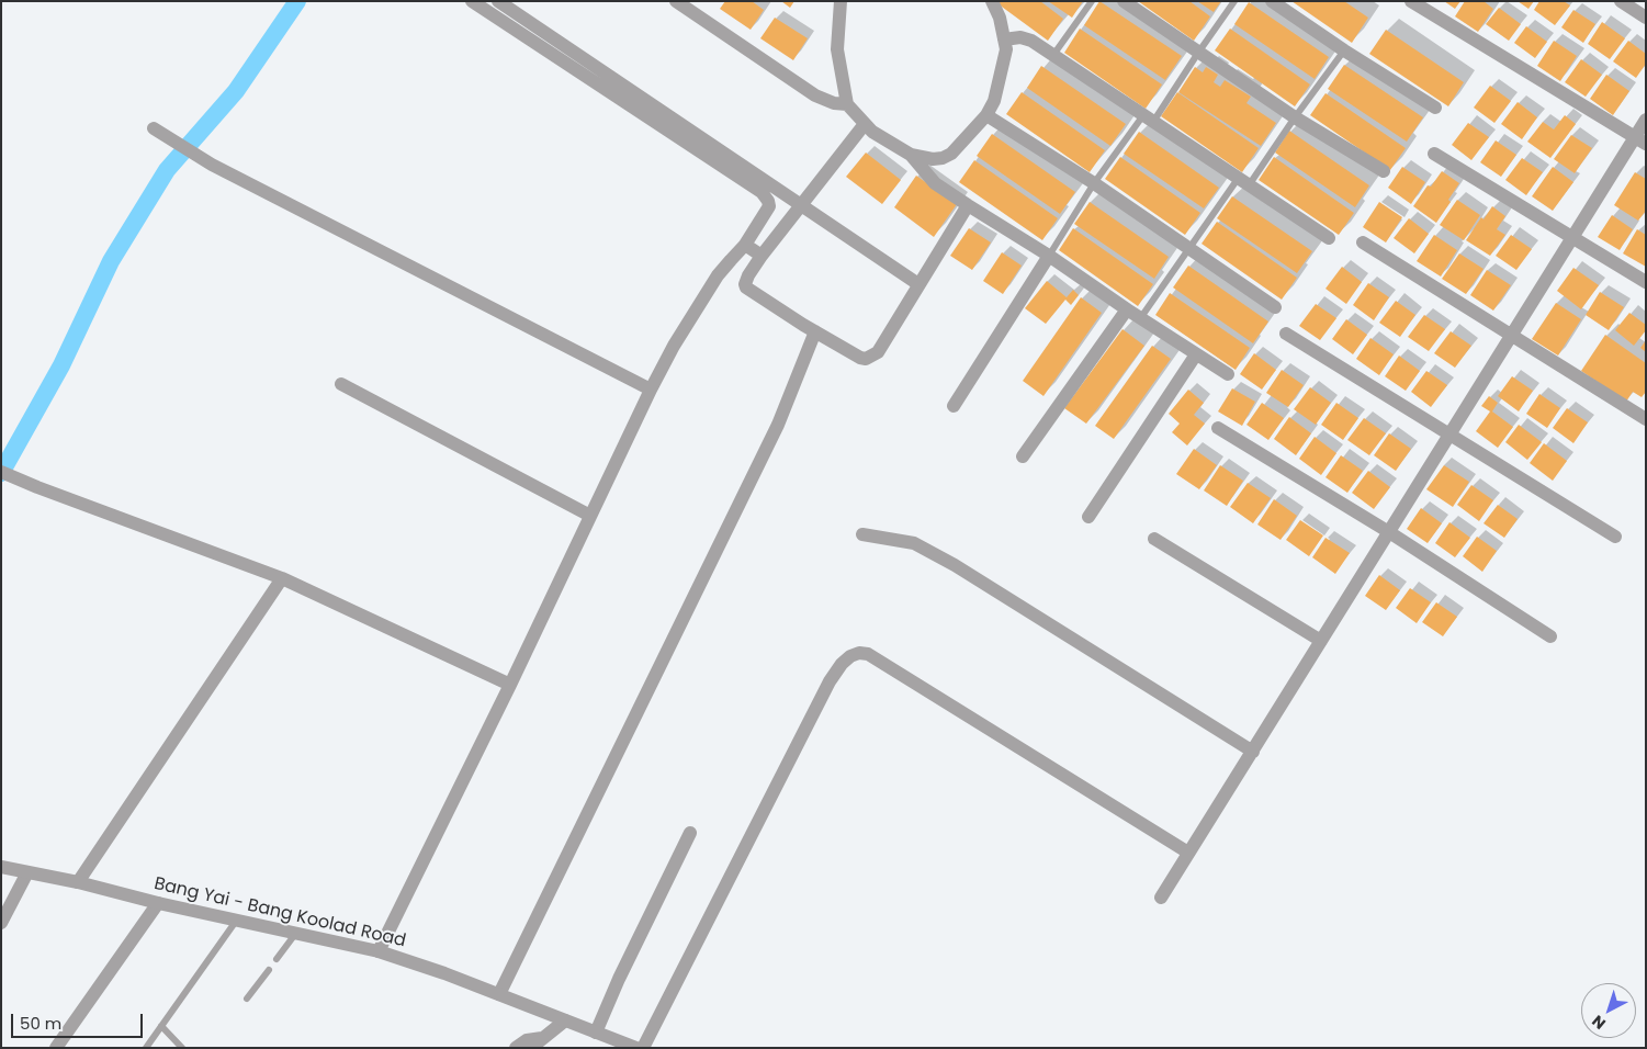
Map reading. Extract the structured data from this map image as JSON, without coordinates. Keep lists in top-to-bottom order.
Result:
{
  "streets": {
    "street": ["Bang Yai - Bang Koolad Road"]
  },
  "scale_bar": "50 m",
  "north": "bottom left"
}
